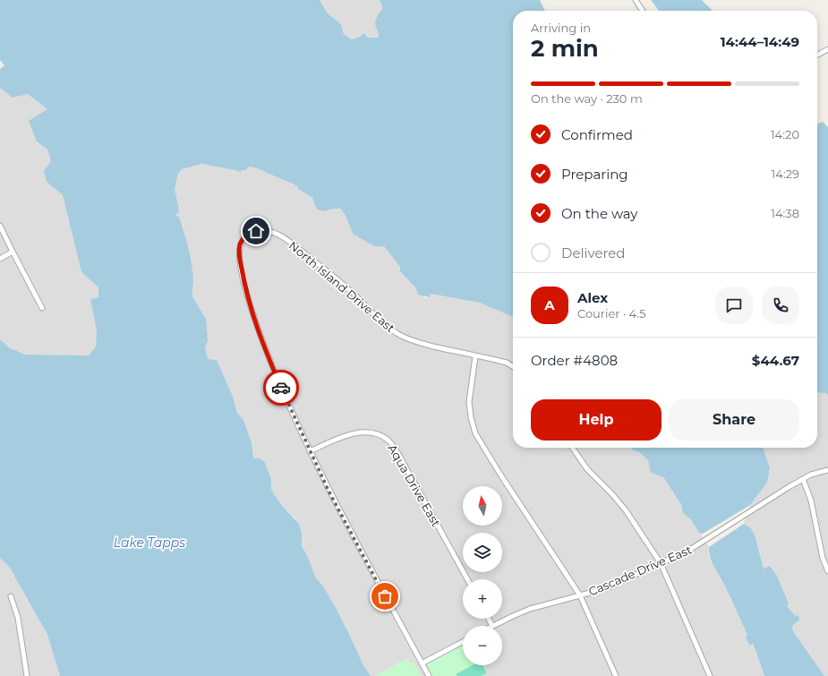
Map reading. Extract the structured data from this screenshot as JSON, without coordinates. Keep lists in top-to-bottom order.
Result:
{
  "streets": {
    "street": ["North Island Drive East", "Aqua Drive East", "Cascade Drive East"]
  },
  "crossings": [
    ["North Island Drive East", "Aqua Drive East"]
  ],
  "water": ["Lake Tapps"],
  "north": "top",
  "page": {
    "heading": ["2 min", "Arriving in", "14:44–14:49"],
    "panel": [
      "Alex",
      "Courier · 4.5",
      "Order #4808",
      "$44.67"
    ],
    "bar": "On the way · 230 m",
    "list": [
      ["Confirmed", "14:20"],
      ["Preparing", "14:29"],
      ["On the way", "14:38"],
      "Delivered"
    ],
    "round": "A",
    "buttons": ["Help", "Share"],
    "map_buttons": ["+", "−"]
  }
}
